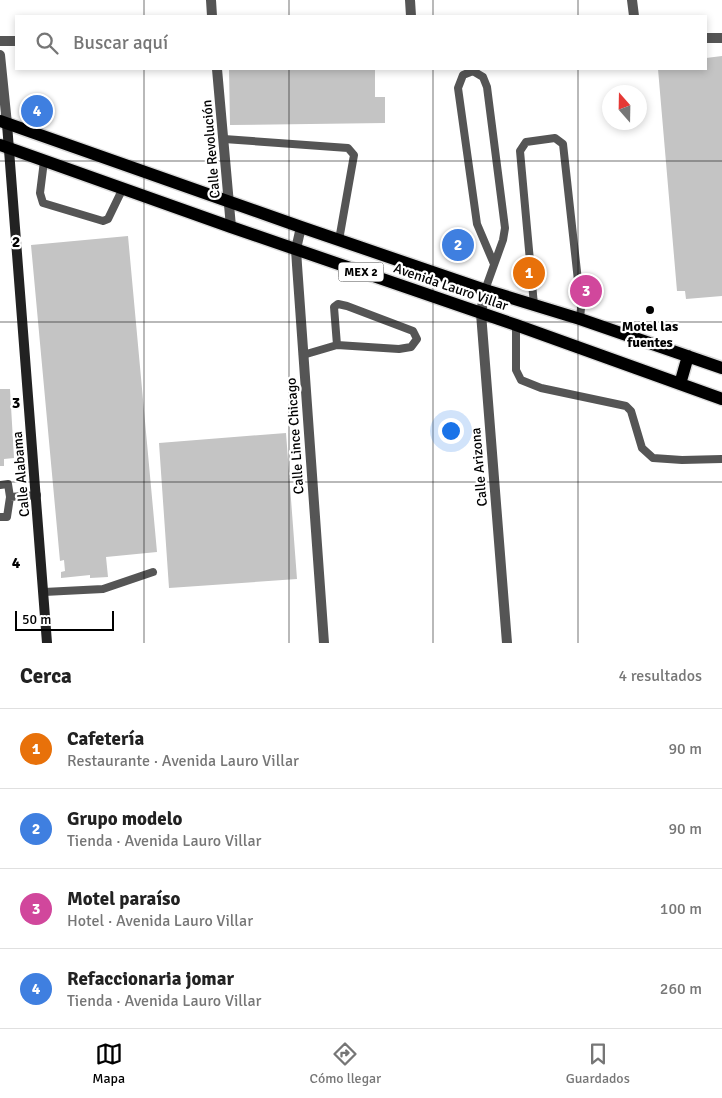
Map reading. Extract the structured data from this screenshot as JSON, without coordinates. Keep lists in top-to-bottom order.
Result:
{
  "streets": {
    "main road": ["MEX 2", "Avenida Lauro Villar", "Calle Alabama"],
    "street": ["Calle Revolución", "Calle Lince Chicago", "Calle Arizona"]
  },
  "crossings": [
    ["Calle Revolución", "Avenida Lauro Villar"],
    ["Avenida Lauro Villar", "Calle Lince Chicago"],
    ["Avenida Lauro Villar", "Calle Arizona"],
    ["Avenida Lauro Villar", "Calle Alabama"]
  ],
  "places": ["Motel las fuentes"],
  "scale_bar": "50 m",
  "north": "top",
  "page": {
    "search": "Buscar aquí",
    "pins": [
      "4",
      "2",
      "1",
      "3"
    ],
    "scale": "50 m",
    "heading": ["Cerca", "4 resultados"],
    "list": [
      {
        "mark": "1",
        "name": "Cafetería",
        "note": "Restaurante · Avenida Lauro Villar",
        "value": "90 m"
      },
      {
        "mark": "2",
        "name": "Grupo modelo",
        "note": "Tienda · Avenida Lauro Villar",
        "value": "90 m"
      },
      {
        "mark": "3",
        "name": "Motel paraíso",
        "note": "Hotel · Avenida Lauro Villar",
        "value": "100 m"
      },
      {
        "mark": "4",
        "name": "Refaccionaria jomar",
        "note": "Tienda · Avenida Lauro Villar",
        "value": "260 m"
      }
    ],
    "nav": ["Mapa", "Cómo llegar", "Guardados"]
  },
  "grid": {
    "rows": ["2", "3", "4"]
  }
}
